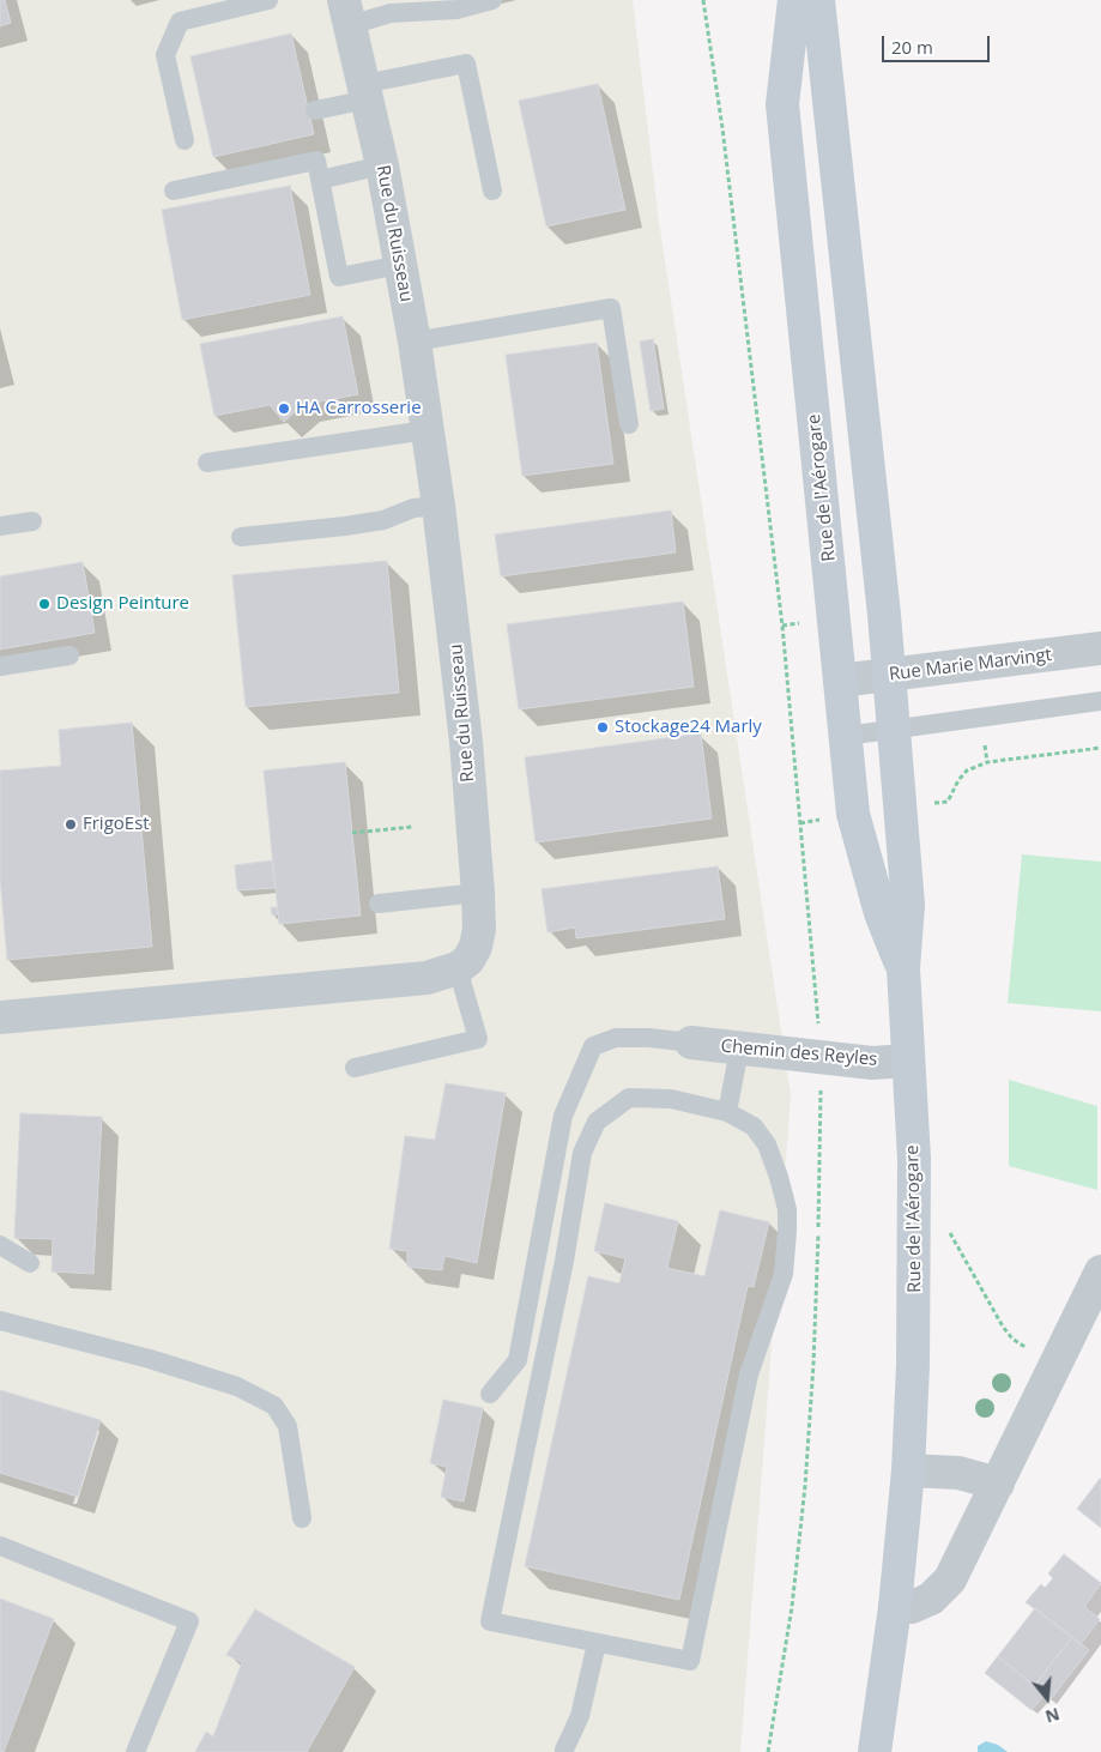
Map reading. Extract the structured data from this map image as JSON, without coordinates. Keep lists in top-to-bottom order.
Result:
{
  "streets": {
    "main road": ["Rue de l'Aérogare"],
    "street": ["Rue du Ruisseau", "Rue Marie Marvingt", "Chemin des Reyles"]
  },
  "crossings": [
    ["Rue de l'Aérogare", "Rue Marie Marvingt"],
    ["Rue de l'Aérogare", "Chemin des Reyles"]
  ],
  "places": [
    "HA Carrosserie",
    "Design Peinture",
    "Stockage24 Marly",
    "FrigoEst"
  ],
  "scale_bar": "20 m",
  "north": "bottom"
}
